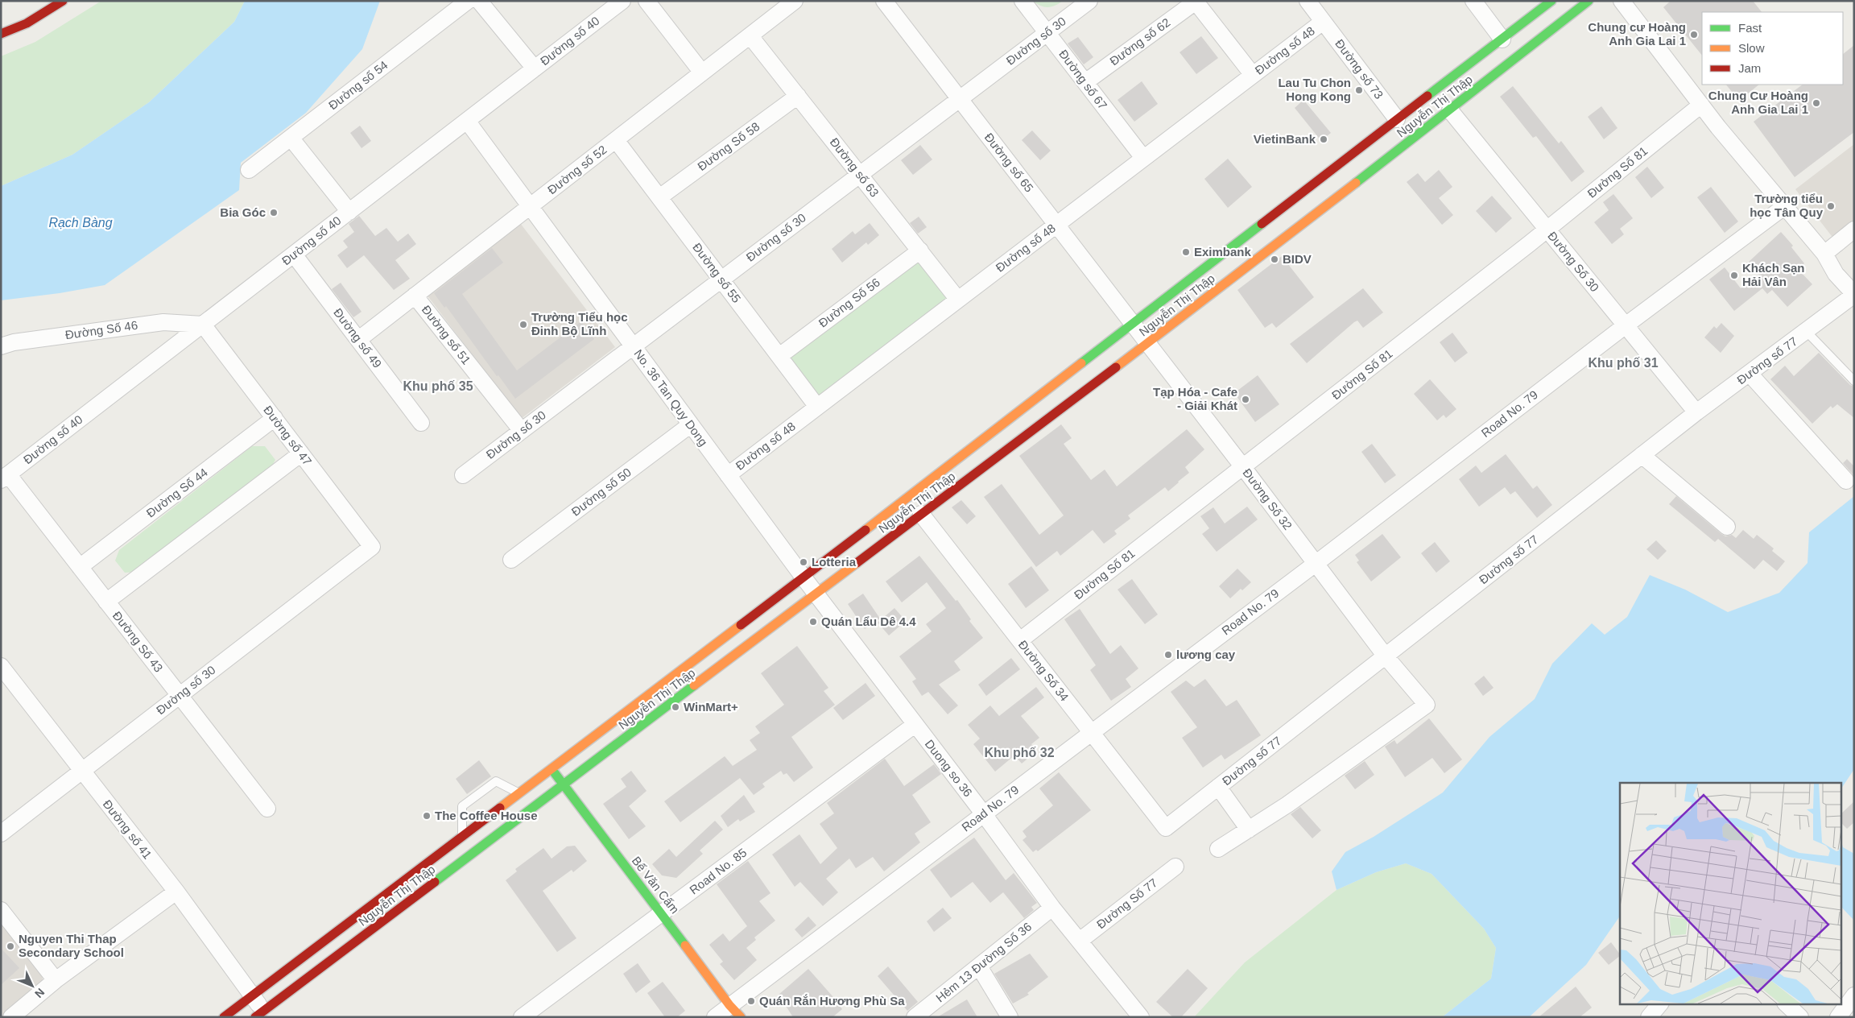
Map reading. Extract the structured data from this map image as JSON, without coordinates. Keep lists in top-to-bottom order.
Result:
{
  "streets": {
    "main road": ["Nguyễn Thị Thập", "Bế Văn Cấm"],
    "street": [
      "Đường số 40",
      "Đường số 30",
      "Đường số 62",
      "Đường số 48",
      "Đường số 73",
      "Đường số 67",
      "Đường số 54",
      "Đường Số 58",
      "Đường số 65",
      "Đường số 63",
      "Đường số 52",
      "Đường Số 81",
      "Đường Số 30",
      "Đường số 55",
      "Đường Số 56",
      "Đường Số 46",
      "Đường số 51",
      "Đường số 49",
      "Đường số 77",
      "No. 36 Tan Quy Dong",
      "Road No. 79",
      "Đường số 47",
      "Đường số 50",
      "Đường Số 44",
      "Đường Số 32",
      "Đường Số 43",
      "Đường Số 34",
      "Duong so 36",
      "Đường số 41",
      "Road No. 85",
      "Đường Số 77",
      "Hẻm 13 Đường Số 36"
    ]
  },
  "crossings": [
    ["Đường số 40", "Đường Số 46"],
    ["Đường số 40", "Đường số 49"],
    ["Đường số 40", "No. 36 Tan Quy Dong"],
    ["Đường số 40", "Đường số 47"],
    ["Đường số 40", "Đường Số 43"],
    ["Đường số 30", "Đường số 67"],
    ["Đường số 30", "Đường số 65"],
    ["Đường số 30", "Đường số 63"],
    ["Đường số 30", "Đường số 55"],
    ["Đường số 30", "Đường số 51"],
    ["Đường số 30", "No. 36 Tan Quy Dong"],
    ["Đường số 30", "Đường số 47"],
    ["Đường số 30", "Đường Số 43"],
    ["Đường số 30", "Đường số 41"],
    ["Đường số 62", "Đường số 67"],
    ["Đường số 48", "Đường số 73"],
    ["Đường số 48", "Đường số 67"],
    ["Đường số 48", "Đường số 65"],
    ["Đường số 48", "Đường số 63"],
    ["Đường số 48", "Đường số 55"],
    ["Đường số 48", "No. 36 Tan Quy Dong"],
    ["Đường số 73", "Nguyễn Thị Thập"],
    ["Nguyễn Thị Thập", "Đường số 65"],
    ["Nguyễn Thị Thập", "Đường Số 30"],
    ["Nguyễn Thị Thập", "No. 36 Tan Quy Dong"],
    ["Nguyễn Thị Thập", "Đường Số 32"],
    ["Nguyễn Thị Thập", "Đường Số 34"],
    ["Nguyễn Thị Thập", "Duong so 36"],
    ["Nguyễn Thị Thập", "Đường số 41"],
    ["Nguyễn Thị Thập", "Bế Văn Cấm"],
    ["Đường Số 58", "Đường số 63"],
    ["Đường Số 58", "Đường số 55"],
    ["Đường số 65", "Đường Số 32"],
    ["Đường số 63", "Đường số 52"],
    ["Đường số 63", "Đường Số 56"],
    ["Đường số 52", "Đường số 55"],
    ["Đường số 52", "Đường số 51"],
    ["Đường số 52", "Đường số 49"],
    ["Đường số 52", "No. 36 Tan Quy Dong"],
    ["Đường Số 81", "Đường Số 30"],
    ["Đường Số 81", "Đường Số 32"],
    ["Đường Số 81", "Đường Số 34"],
    ["Đường Số 30", "Đường số 77"],
    ["Đường Số 30", "Road No. 79"],
    ["Đường số 55", "Đường Số 56"],
    ["Đường Số 46", "Đường số 47"],
    ["Đường số 77", "Đường Số 32"],
    ["Đường số 77", "Đường Số 34"],
    ["No. 36 Tan Quy Dong", "Đường số 50"],
    ["No. 36 Tan Quy Dong", "Duong so 36"],
    ["Road No. 79", "Đường Số 32"],
    ["Road No. 79", "Đường Số 34"],
    ["Road No. 79", "Duong so 36"],
    ["Road No. 79", "Bế Văn Cấm"],
    ["Đường số 47", "Đường Số 44"],
    ["Đường Số 44", "Đường Số 43"],
    ["Duong so 36", "Road No. 85"],
    ["Duong so 36", "Đường Số 77"],
    ["Duong so 36", "Hẻm 13 Đường Số 36"],
    ["Road No. 85", "Bế Văn Cấm"]
  ],
  "districts": ["Khu phố 31", "Khu phố 35", "Khu phố 32"],
  "water": ["Rạch Bàng"],
  "places": [
    "Chung cư Hoàng Anh Gia Lai 1",
    "Lau Tu Chon Hong Kong",
    "Chung Cư Hoàng Anh Gia Lai 1",
    "VietinBank",
    "Trường tiểu học Tân Quy",
    "Bia Góc",
    "Eximbank",
    "BIDV",
    "Khách Sạn Hải Vân",
    "Trường Tiểu học Đinh Bộ Lĩnh",
    "Tạp Hóa - Cafe - Giải Khát",
    "Lotteria",
    "Quán Lẩu Dê 4.4",
    "lương cay",
    "WinMart+",
    "The Coffee House",
    "Nguyen Thi Thap Secondary School",
    "Quán Rắn Hương Phù Sa"
  ],
  "legend": ["Fast", "Slow", "Jam"],
  "north": "bottom right"
}
